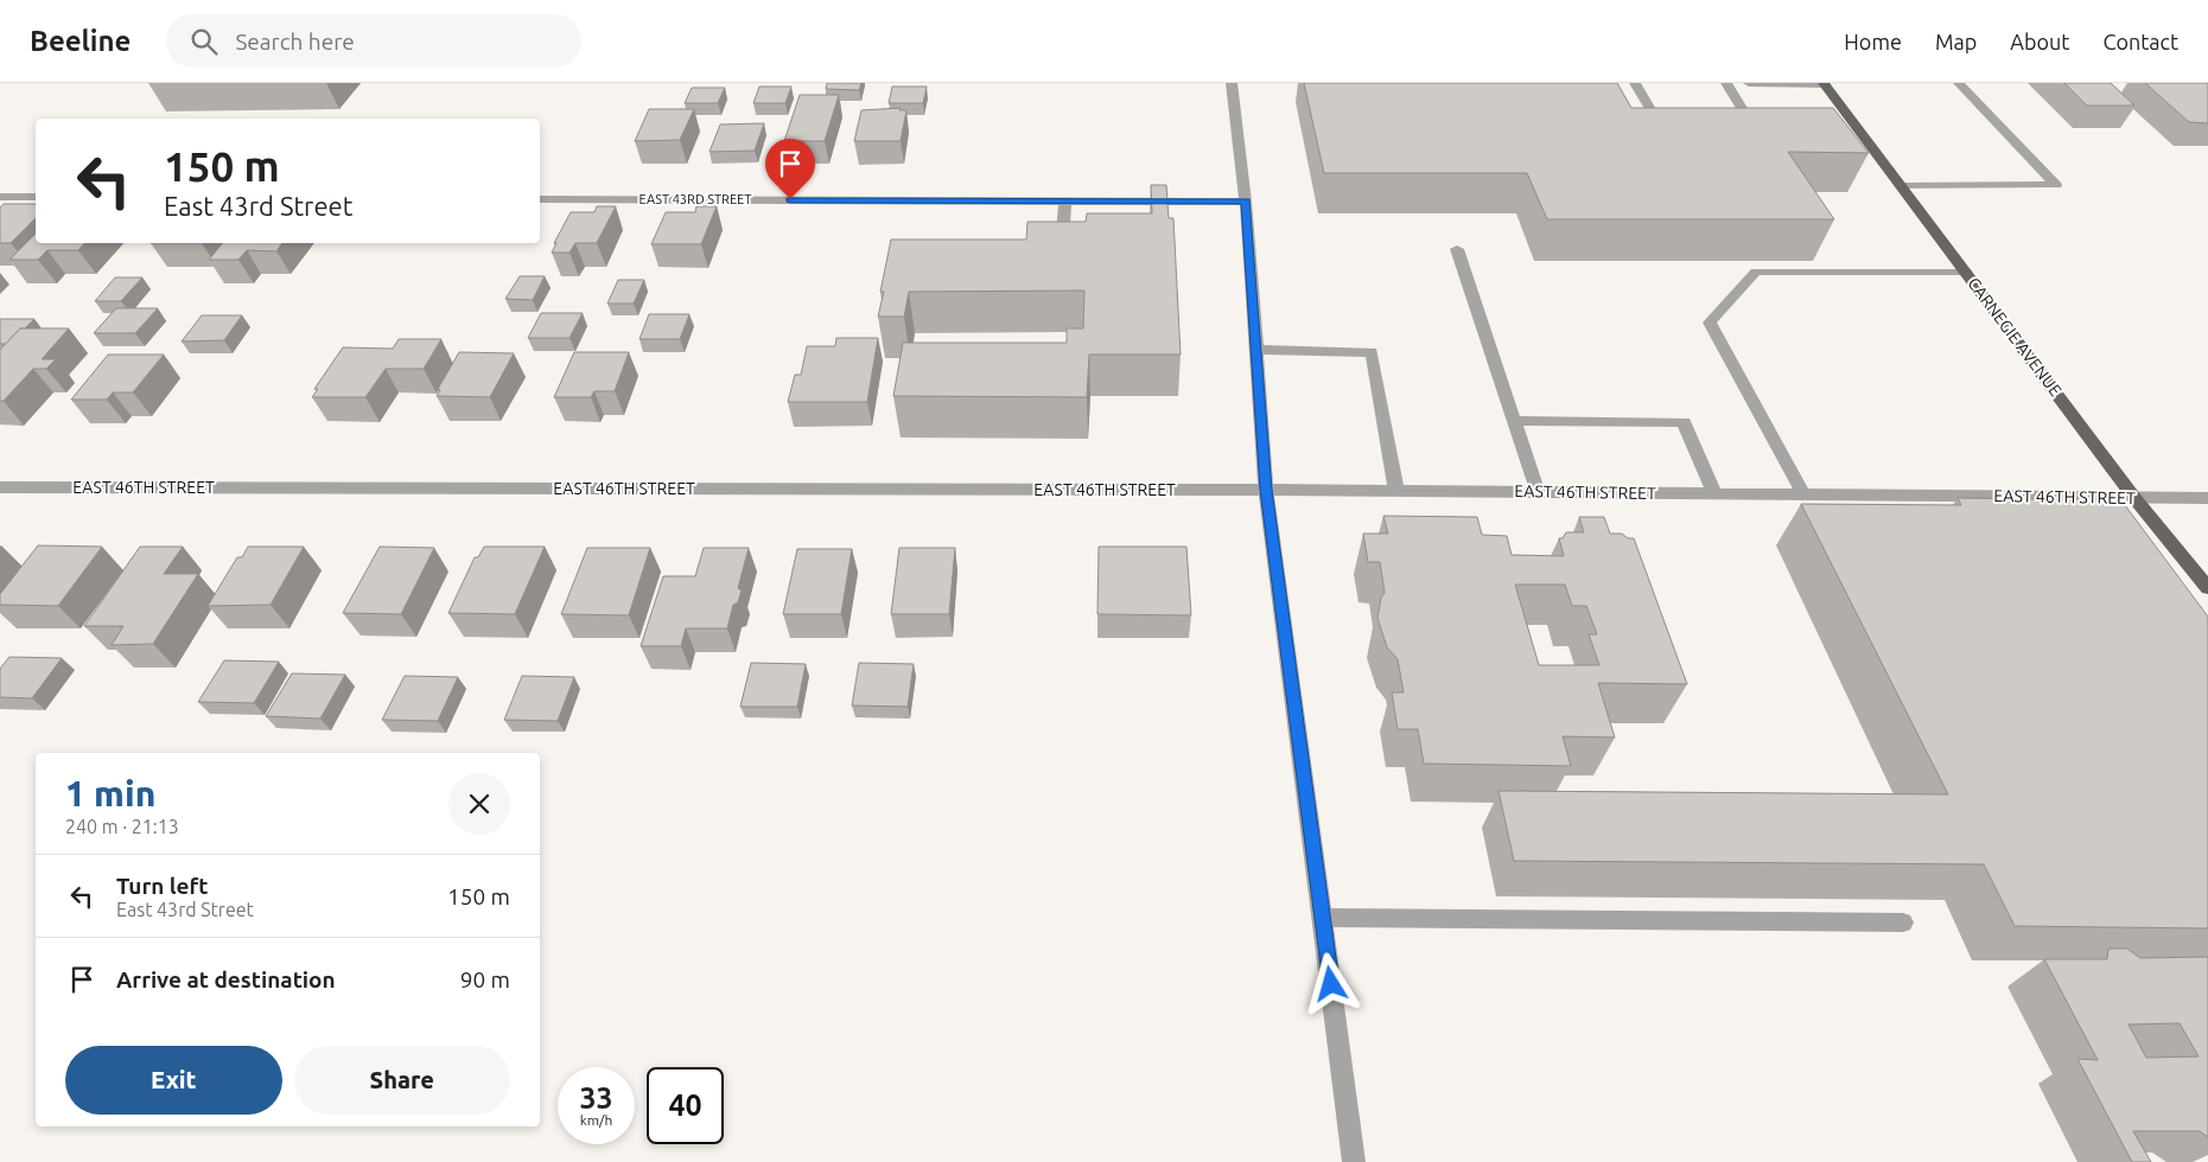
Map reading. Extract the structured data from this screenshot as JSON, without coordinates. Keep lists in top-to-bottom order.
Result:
{
  "streets": {
    "main road": ["CARNEGIE AVENUE"],
    "street": ["EAST 43RD STREET", "EAST 46TH STREET"]
  },
  "crossings": [
    ["CARNEGIE AVENUE", "EAST 46TH STREET"]
  ],
  "page": {
    "header": "Beeline",
    "search": "Search here",
    "nav": [
      "Home",
      "Map",
      "About",
      "Contact"
    ],
    "turn": ["150 m", "East 43rd Street"],
    "heading": ["1 min", "240 m · 21:13"],
    "list": [
      {
        "name": "Turn left",
        "note": "East 43rd Street",
        "value": "150 m"
      },
      {
        "name": "Arrive at destination",
        "value": "90 m"
      }
    ],
    "buttons": ["Exit", "Share"],
    "speed": "33 km/h",
    "limit": "40"
  }
}
